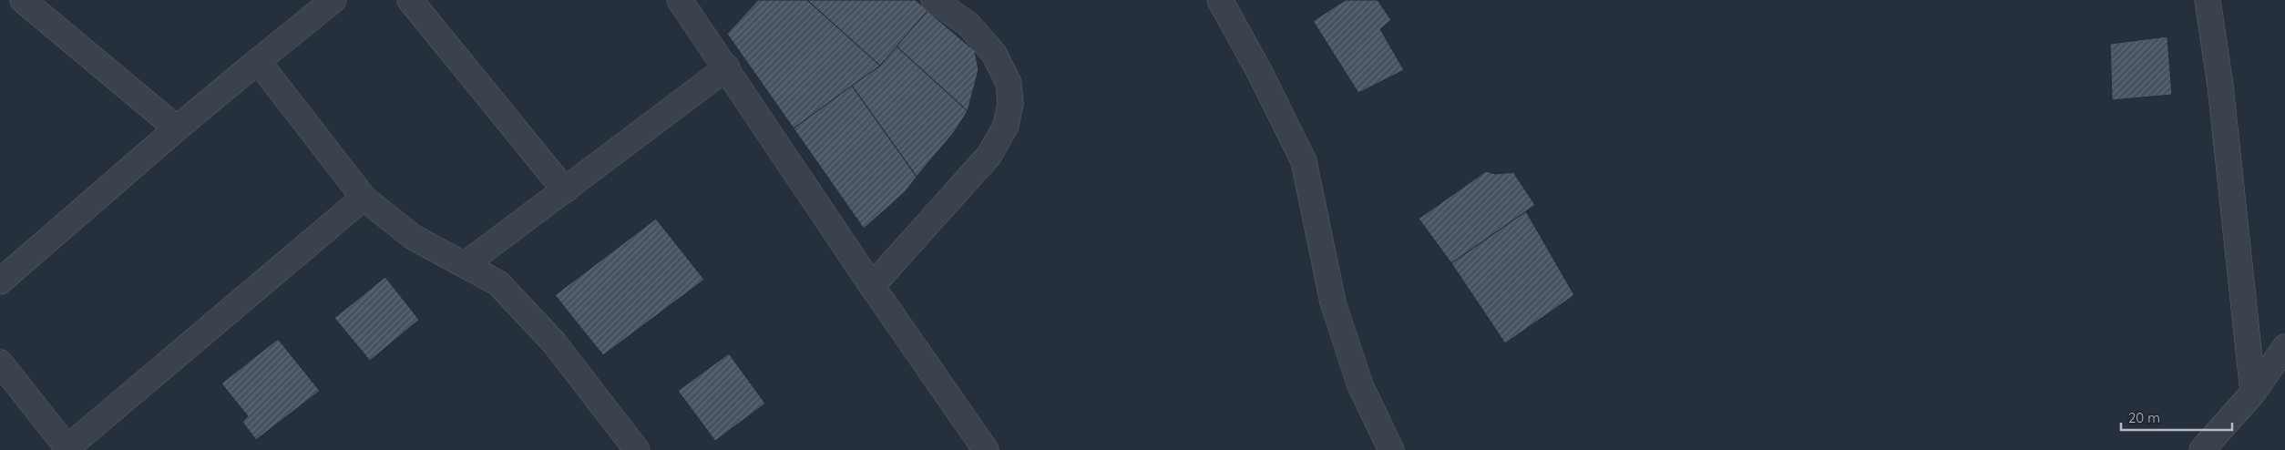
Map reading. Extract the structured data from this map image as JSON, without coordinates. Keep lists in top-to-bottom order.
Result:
{
  "scale_bar": "20 m"
}
